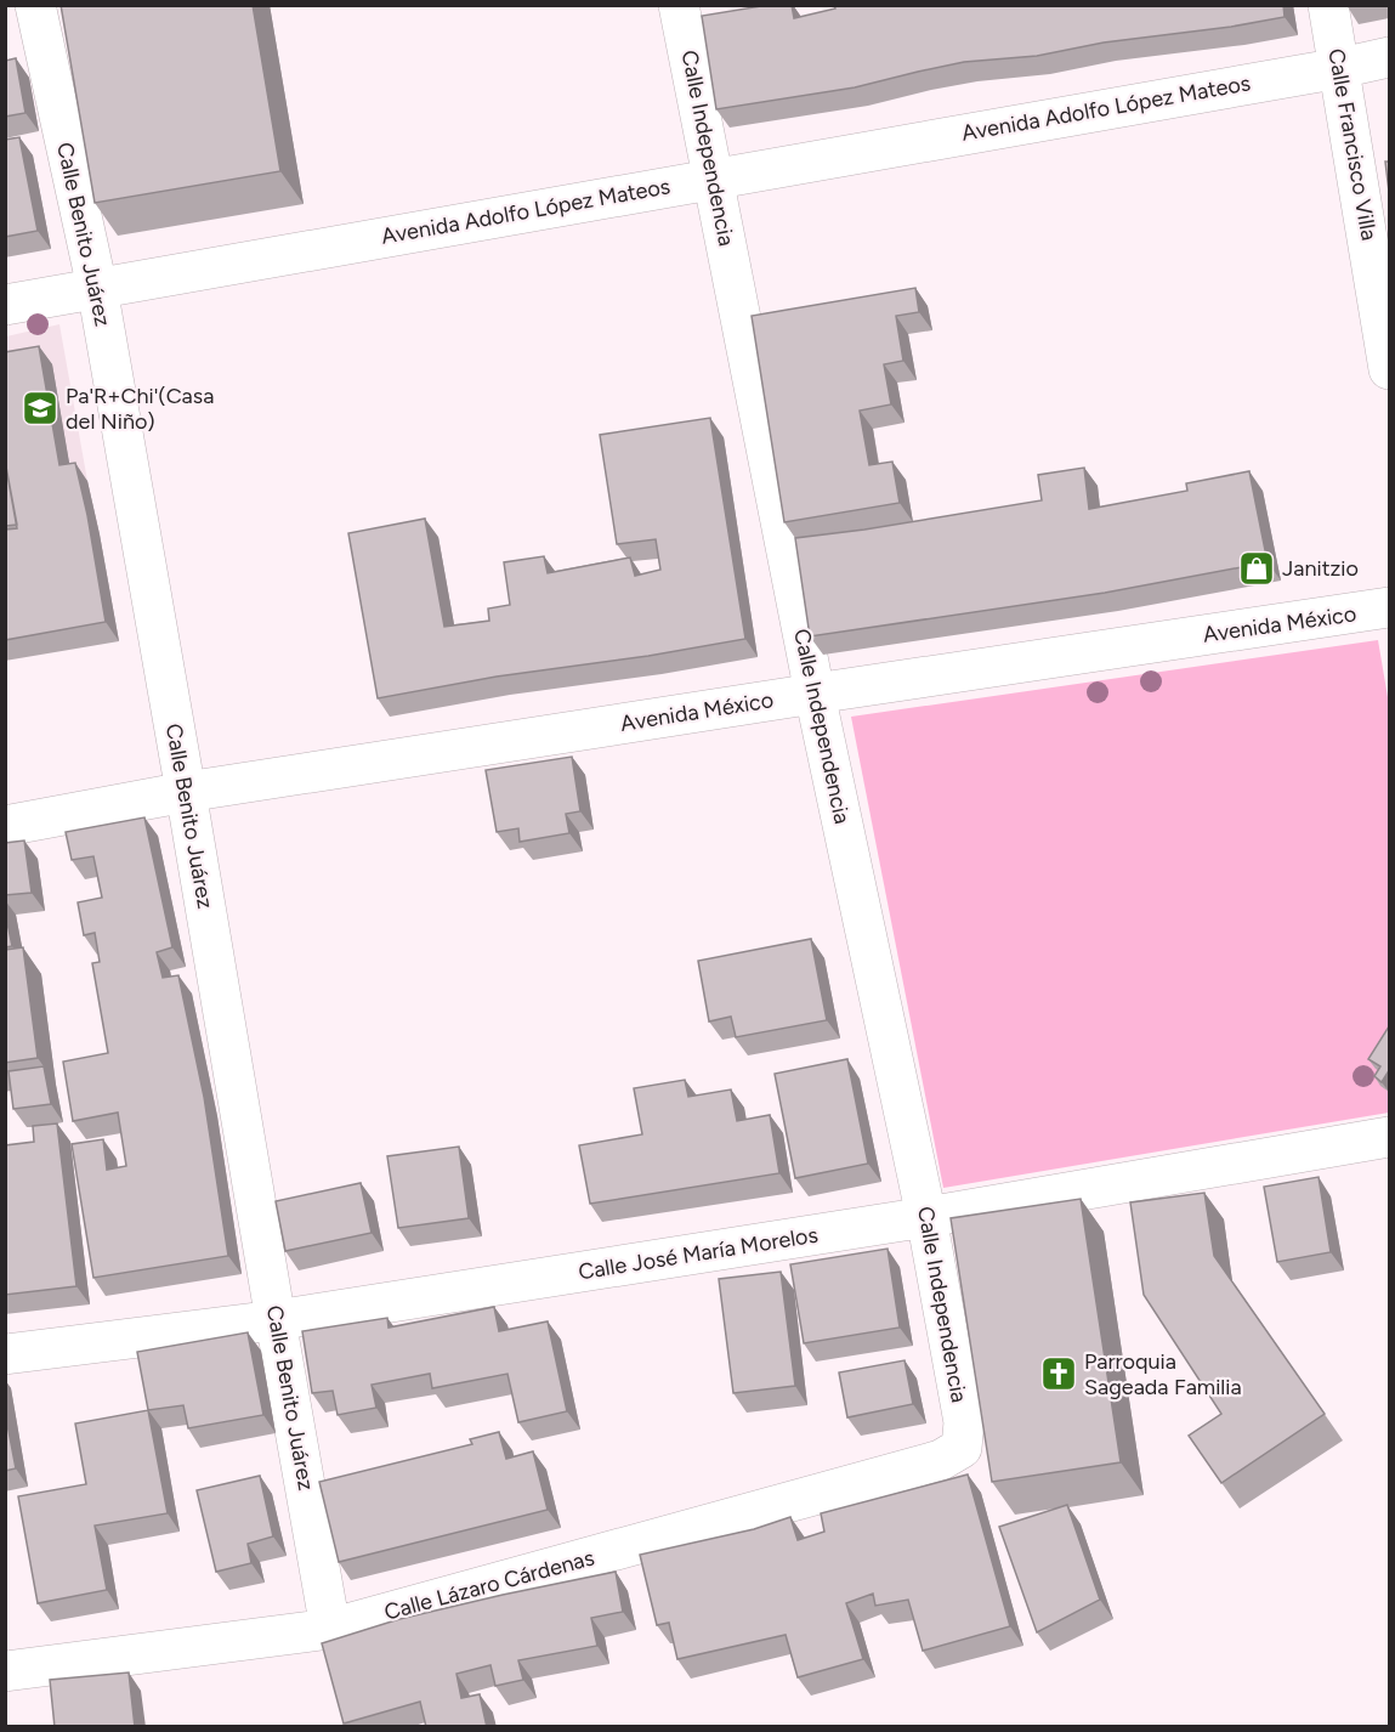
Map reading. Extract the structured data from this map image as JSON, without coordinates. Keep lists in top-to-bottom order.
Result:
{
  "streets": {
    "street": [
      "Avenida Adolfo López Mateos",
      "Calle Francisco Villa",
      "Calle Independencia",
      "Calle Benito Juárez",
      "Avenida México",
      "Calle José María Morelos",
      "Calle Lázaro Cárdenas"
    ]
  },
  "crossings": [
    ["Avenida Adolfo López Mateos", "Calle Francisco Villa"],
    ["Avenida Adolfo López Mateos", "Calle Independencia"],
    ["Avenida Adolfo López Mateos", "Calle Benito Juárez"],
    ["Calle Independencia", "Avenida México"],
    ["Calle Independencia", "Calle José María Morelos"],
    ["Calle Independencia", "Calle Lázaro Cárdenas"],
    ["Calle Benito Juárez", "Avenida México"],
    ["Calle Benito Juárez", "Calle José María Morelos"],
    ["Calle Benito Juárez", "Calle Lázaro Cárdenas"]
  ],
  "places": {
    "school or university": ["Pa'R+Chi'(Casa del Niño)"],
    "shop": ["Janitzio"],
    "church": ["Parroquia Sageada Familia"]
  }
}
